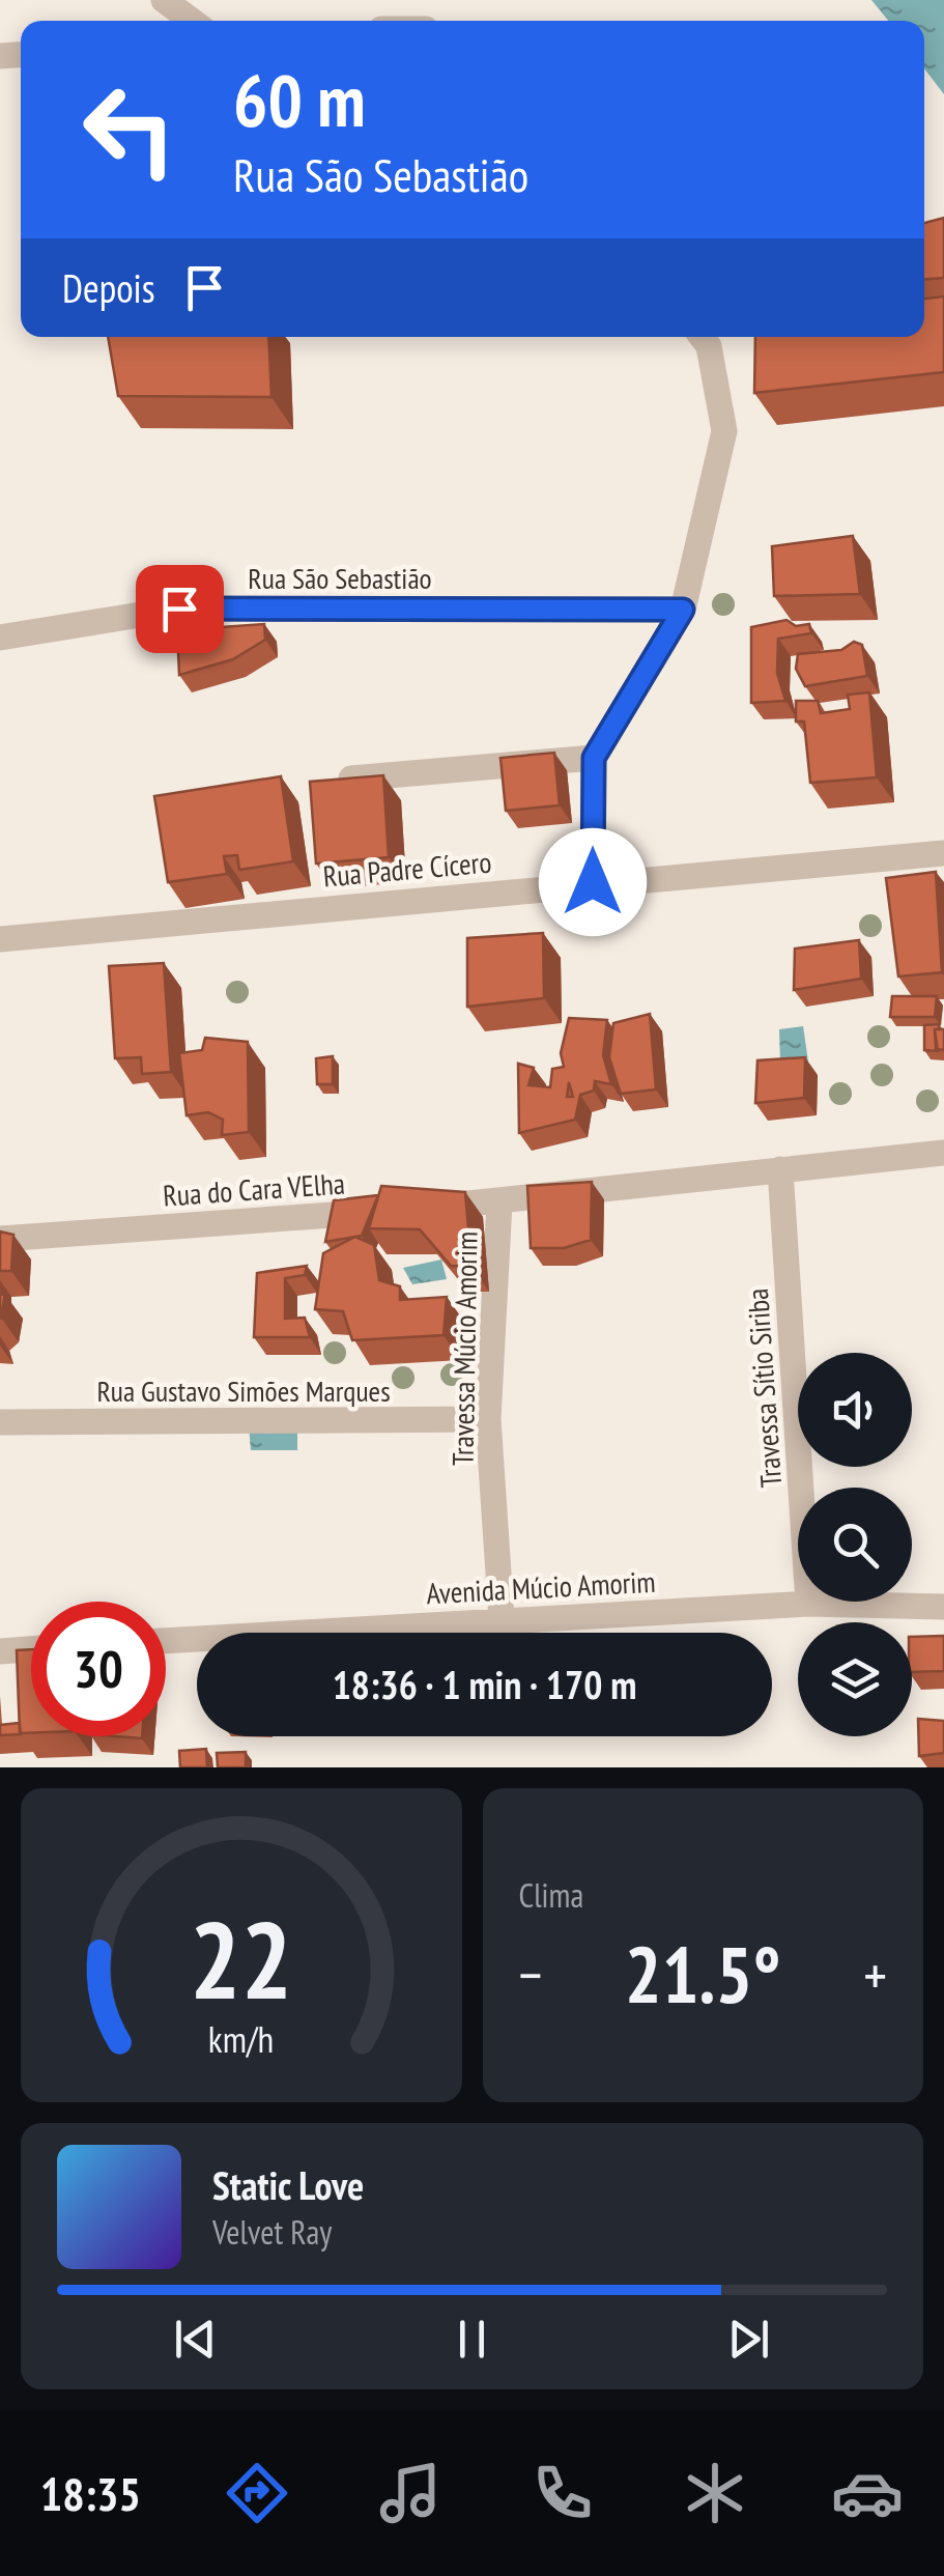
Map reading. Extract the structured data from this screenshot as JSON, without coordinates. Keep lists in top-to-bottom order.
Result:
{
  "streets": {
    "street": [
      "Rua São Sebastião",
      "Rua Padre Cícero",
      "Rua do Cara VElha",
      "Travessa Múcio Amorim",
      "Travessa Sítio Siriba",
      "Rua Gustavo Simões Marques",
      "Avenida Múcio Amorim"
    ]
  },
  "crossings": [
    ["Travessa Múcio Amorim", "Rua Gustavo Simões Marques"],
    ["Travessa Múcio Amorim", "Avenida Múcio Amorim"],
    ["Travessa Sítio Siriba", "Avenida Múcio Amorim"]
  ],
  "page": {
    "turn": ["60 m", "Rua São Sebastião"],
    "then": "Depois",
    "limit": "30",
    "trip": "18:36 · 1 min · 170 m",
    "tile": "Clima",
    "heat": ["−", "21.5°", "+"],
    "song": ["Static Love", "Velvet Ray"],
    "tabs": "18:35",
    "gauge": ["22", "km/h"]
  }
}
